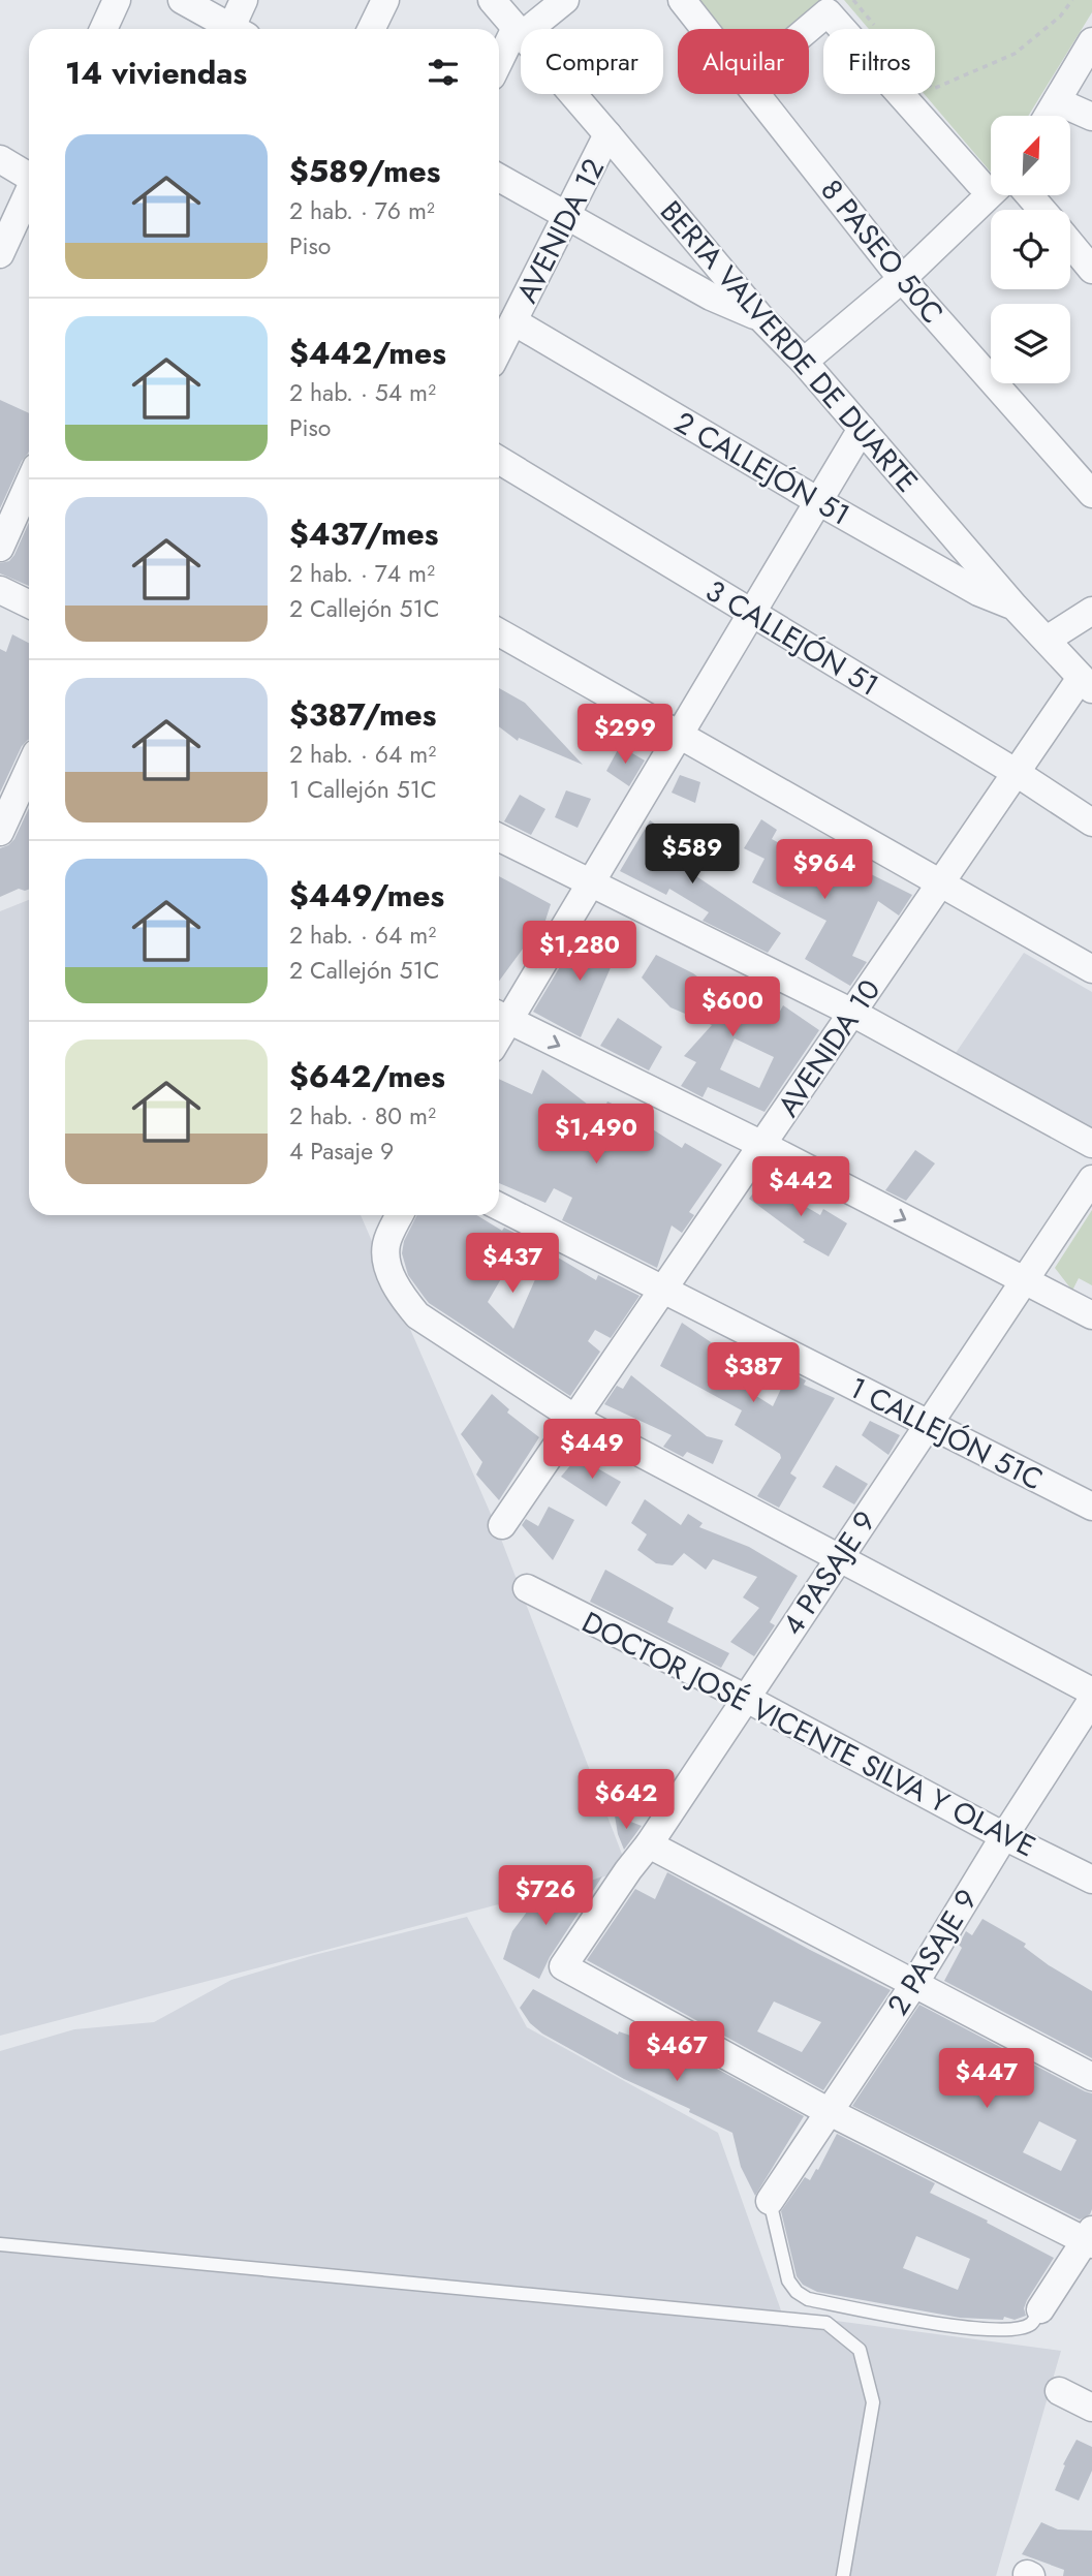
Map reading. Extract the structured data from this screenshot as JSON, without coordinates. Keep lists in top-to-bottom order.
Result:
{
  "streets": {
    "street": [
      "AVENIDA 12",
      "8 PASEO 50C",
      "BERTA VALVERDE DE DUARTE",
      "2 CALLEJÓN 51",
      "3 CALLEJÓN 51",
      "AVENIDA 10",
      "1 CALLEJÓN 51C",
      "4 PASAJE 9",
      "DOCTOR JOSÉ VICENTE SILVA Y OLAVE",
      "2 PASAJE 9"
    ]
  },
  "crossings": [
    ["AVENIDA 12", "BERTA VALVERDE DE DUARTE"],
    ["AVENIDA 12", "2 CALLEJÓN 51"],
    ["BERTA VALVERDE DE DUARTE", "2 CALLEJÓN 51"],
    ["BERTA VALVERDE DE DUARTE", "AVENIDA 10"],
    ["3 CALLEJÓN 51", "AVENIDA 10"],
    ["AVENIDA 10", "1 CALLEJÓN 51C"],
    ["1 CALLEJÓN 51C", "4 PASAJE 9"],
    ["4 PASAJE 9", "DOCTOR JOSÉ VICENTE SILVA Y OLAVE"],
    ["4 PASAJE 9", "2 PASAJE 9"],
    ["DOCTOR JOSÉ VICENTE SILVA Y OLAVE", "2 PASAJE 9"]
  ],
  "north": "top right",
  "page": {
    "chip": ["Comprar", "Alquilar", "Filtros"],
    "heading": "14 viviendas",
    "list": [
      {
        "name": "$589/mes",
        "note": "2 hab. · 76 m² · Piso"
      },
      {
        "name": "$442/mes",
        "note": "2 hab. · 54 m² · Piso"
      },
      {
        "name": "$437/mes",
        "note": "2 hab. · 74 m² · 2 Callejón 51C"
      },
      {
        "name": "$387/mes",
        "note": "2 hab. · 64 m² · 1 Callejón 51C"
      },
      {
        "name": "$449/mes",
        "note": "2 hab. · 64 m² · 2 Callejón 51C"
      },
      {
        "name": "$642/mes",
        "note": "2 hab. · 80 m² · 4 Pasaje 9"
      }
    ],
    "price": [
      "$299",
      "$589",
      "$964",
      "$1,280",
      "$600",
      "$1,490",
      "$442",
      "$437",
      "$387",
      "$449",
      "$642",
      "$726",
      "$467",
      "$447"
    ]
  }
}
